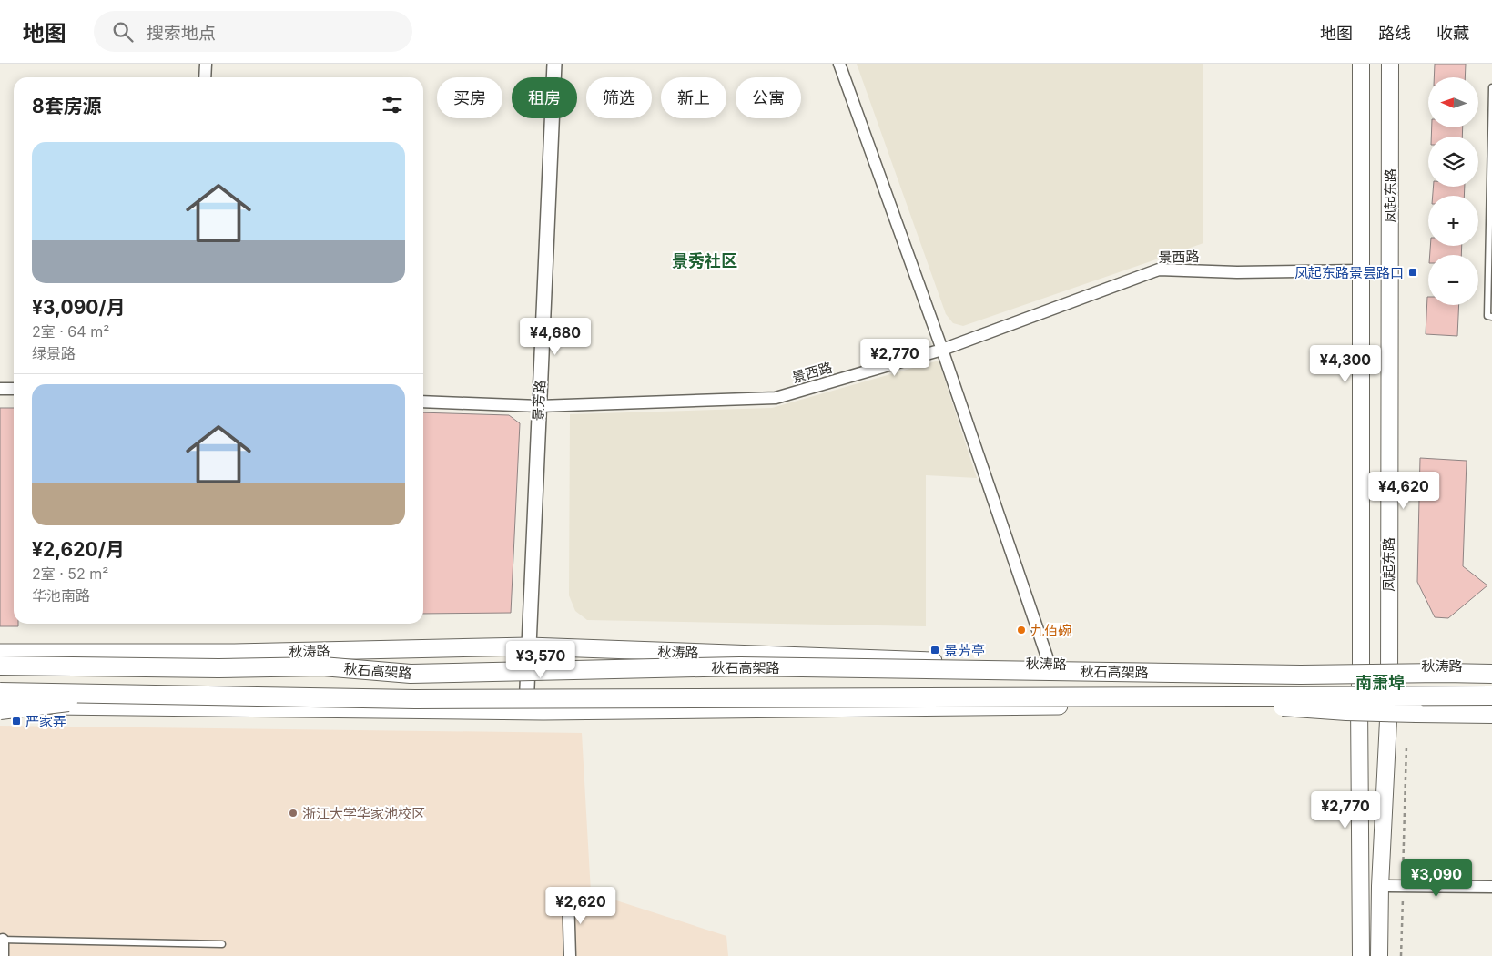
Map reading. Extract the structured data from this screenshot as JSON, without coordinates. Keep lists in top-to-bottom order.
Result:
{
  "streets": {
    "highway": ["秋石高架路"],
    "main road": ["凤起东路", "秋涛路"],
    "street": ["景西路", "景芳路"]
  },
  "crossings": [
    ["凤起东路", "景西路"],
    ["凤起东路", "秋涛路"],
    ["景西路", "景芳路"],
    ["景芳路", "秋涛路"]
  ],
  "districts": ["景秀社区", "南萧埠"],
  "places": {
    "transit": ["凤起东路景昙路口", "景芳亭", "严家弄"],
    "other": ["九佰碗", "浙江大学华家池校区"]
  },
  "north": "left",
  "page": {
    "header": "地图",
    "search": "搜索地点",
    "nav": ["地图", "路线", "收藏"],
    "map_buttons": ["+", "−"],
    "chip": [
      "买房",
      "租房",
      "筛选",
      "新上",
      "公寓"
    ],
    "heading": "8套房源",
    "list": [
      {
        "name": "¥3,090/月",
        "note": "2室 · 64 m² · 绿景路"
      },
      {
        "name": "¥2,620/月",
        "note": "2室 · 52 m² · 华池南路"
      }
    ],
    "price": [
      "¥4,680",
      "¥2,770",
      "¥4,300",
      "¥4,620",
      "¥3,570",
      "¥2,770",
      "¥3,090",
      "¥2,620"
    ]
  }
}
